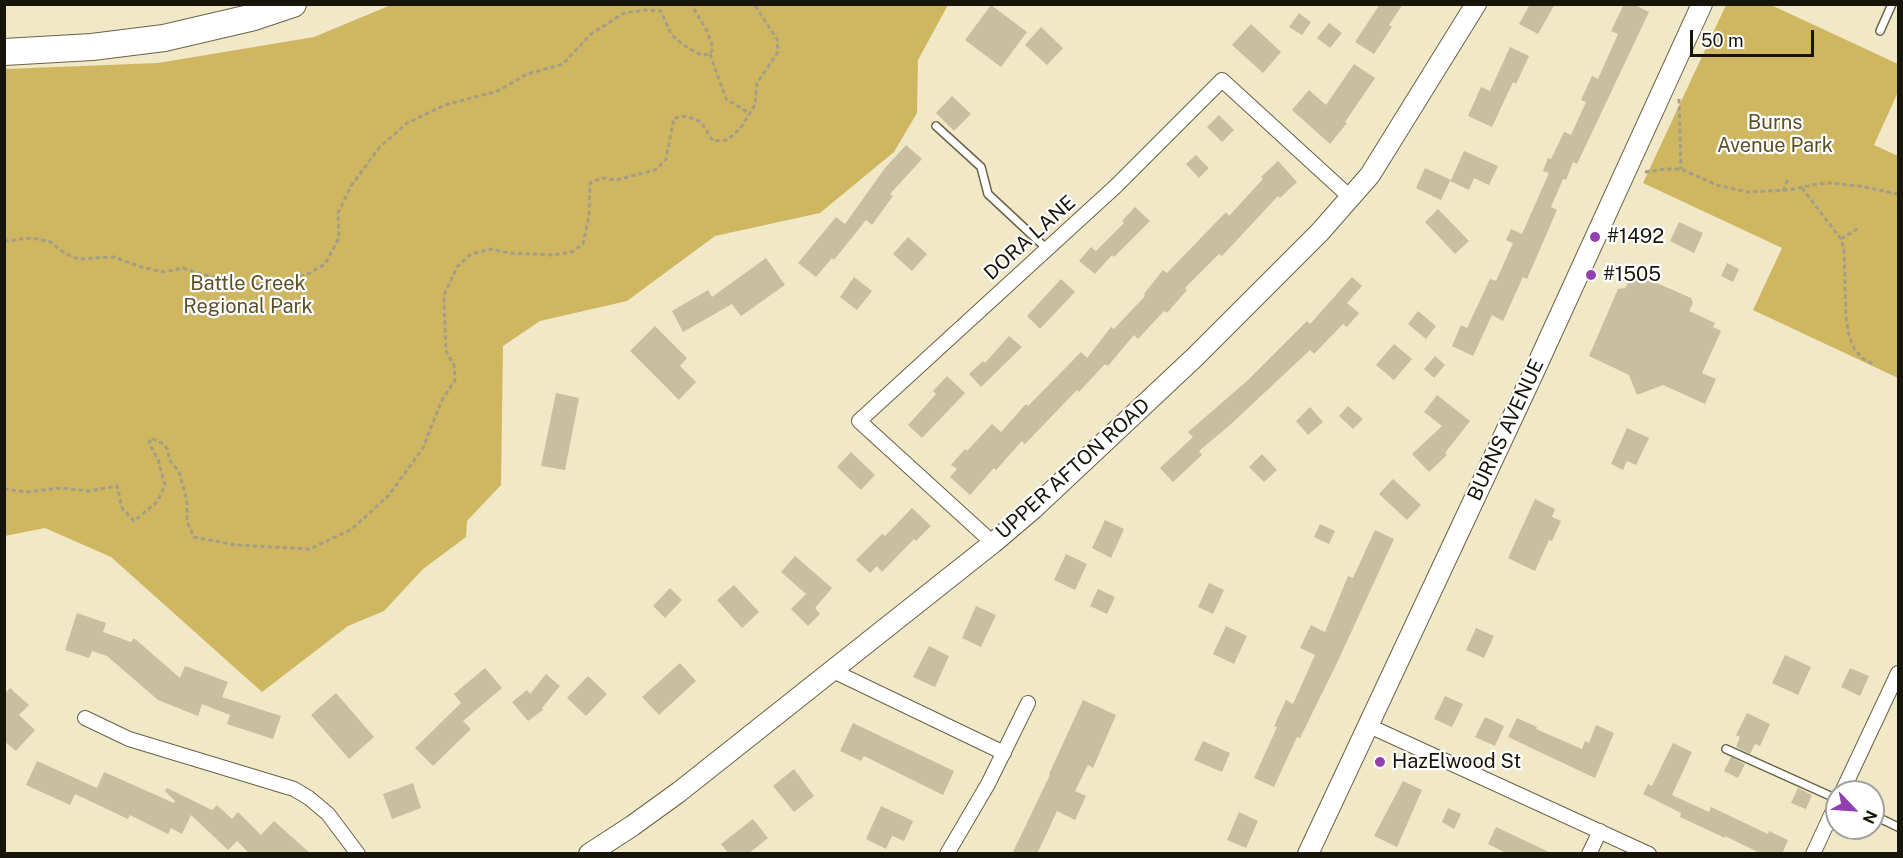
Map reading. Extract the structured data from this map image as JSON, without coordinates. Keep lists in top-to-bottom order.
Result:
{
  "streets": {
    "street": ["DORA LANE", "BURNS AVENUE", "UPPER AFTON ROAD"]
  },
  "crossings": [
    ["DORA LANE", "UPPER AFTON ROAD"]
  ],
  "parks": ["Burns Avenue Park", "Battle Creek Regional Park"],
  "places": ["#1492", "#1505", "HazElwood St"],
  "scale_bar": "50 m",
  "north": "bottom right"
}
